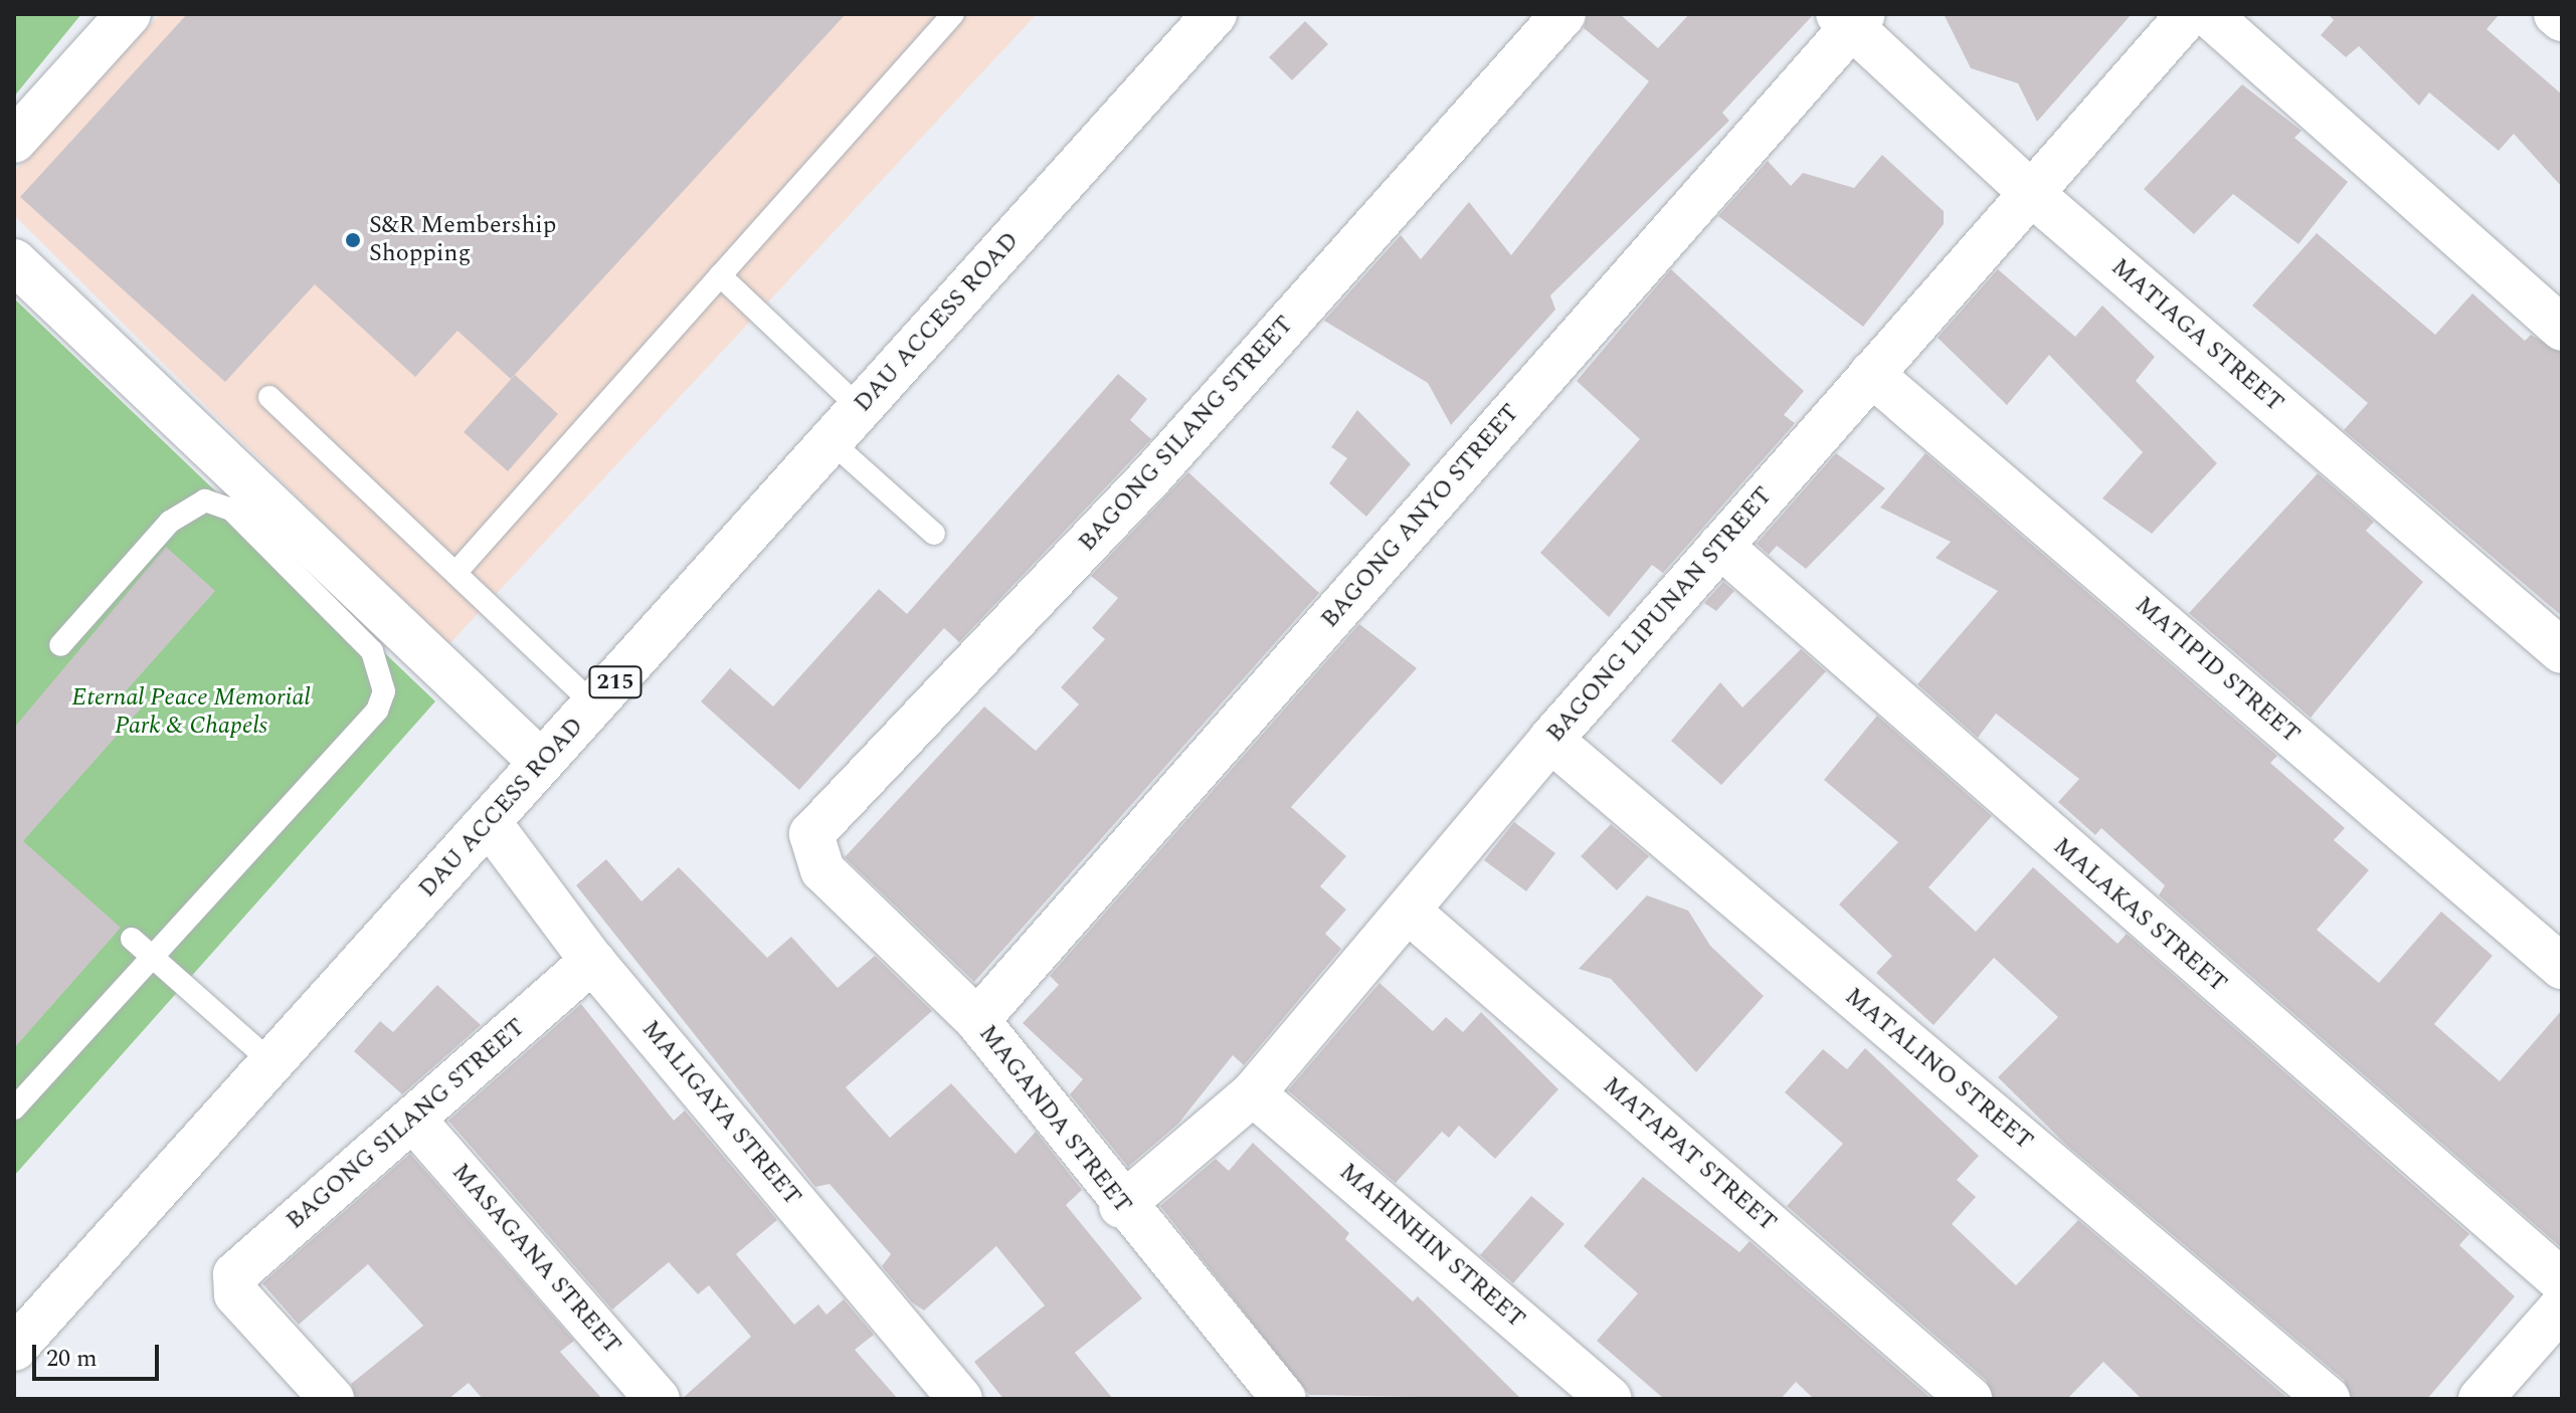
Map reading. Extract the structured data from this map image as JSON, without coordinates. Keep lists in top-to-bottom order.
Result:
{
  "streets": {
    "street": [
      "DAU ACCESS ROAD",
      "MATIAGA STREET",
      "BAGONG SILANG STREET",
      "BAGONG ANYO STREET",
      "BAGONG LIPUNAN STREET",
      "MATIPID STREET",
      "215",
      "MALAKAS STREET",
      "MATALINO STREET",
      "MALIGAYA STREET",
      "MAGANDA STREET",
      "MATAPAT STREET",
      "MAHINHIN STREET",
      "MASAGANA STREET"
    ]
  },
  "crossings": [
    ["DAU ACCESS ROAD", "MALIGAYA STREET"],
    ["MATIAGA STREET", "BAGONG ANYO STREET"],
    ["MATIAGA STREET", "BAGONG LIPUNAN STREET"],
    ["BAGONG SILANG STREET", "MALIGAYA STREET"],
    ["BAGONG SILANG STREET", "MAGANDA STREET"],
    ["BAGONG SILANG STREET", "MASAGANA STREET"],
    ["BAGONG ANYO STREET", "MAGANDA STREET"],
    ["BAGONG LIPUNAN STREET", "MATIPID STREET"],
    ["BAGONG LIPUNAN STREET", "MALAKAS STREET"],
    ["BAGONG LIPUNAN STREET", "MATALINO STREET"],
    ["BAGONG LIPUNAN STREET", "MAGANDA STREET"],
    ["BAGONG LIPUNAN STREET", "MATAPAT STREET"],
    ["BAGONG LIPUNAN STREET", "MAHINHIN STREET"]
  ],
  "parks": ["Eternal Peace Memorial Park & Chapels"],
  "places": ["S&R Membership Shopping"],
  "scale_bar": "20 m"
}
